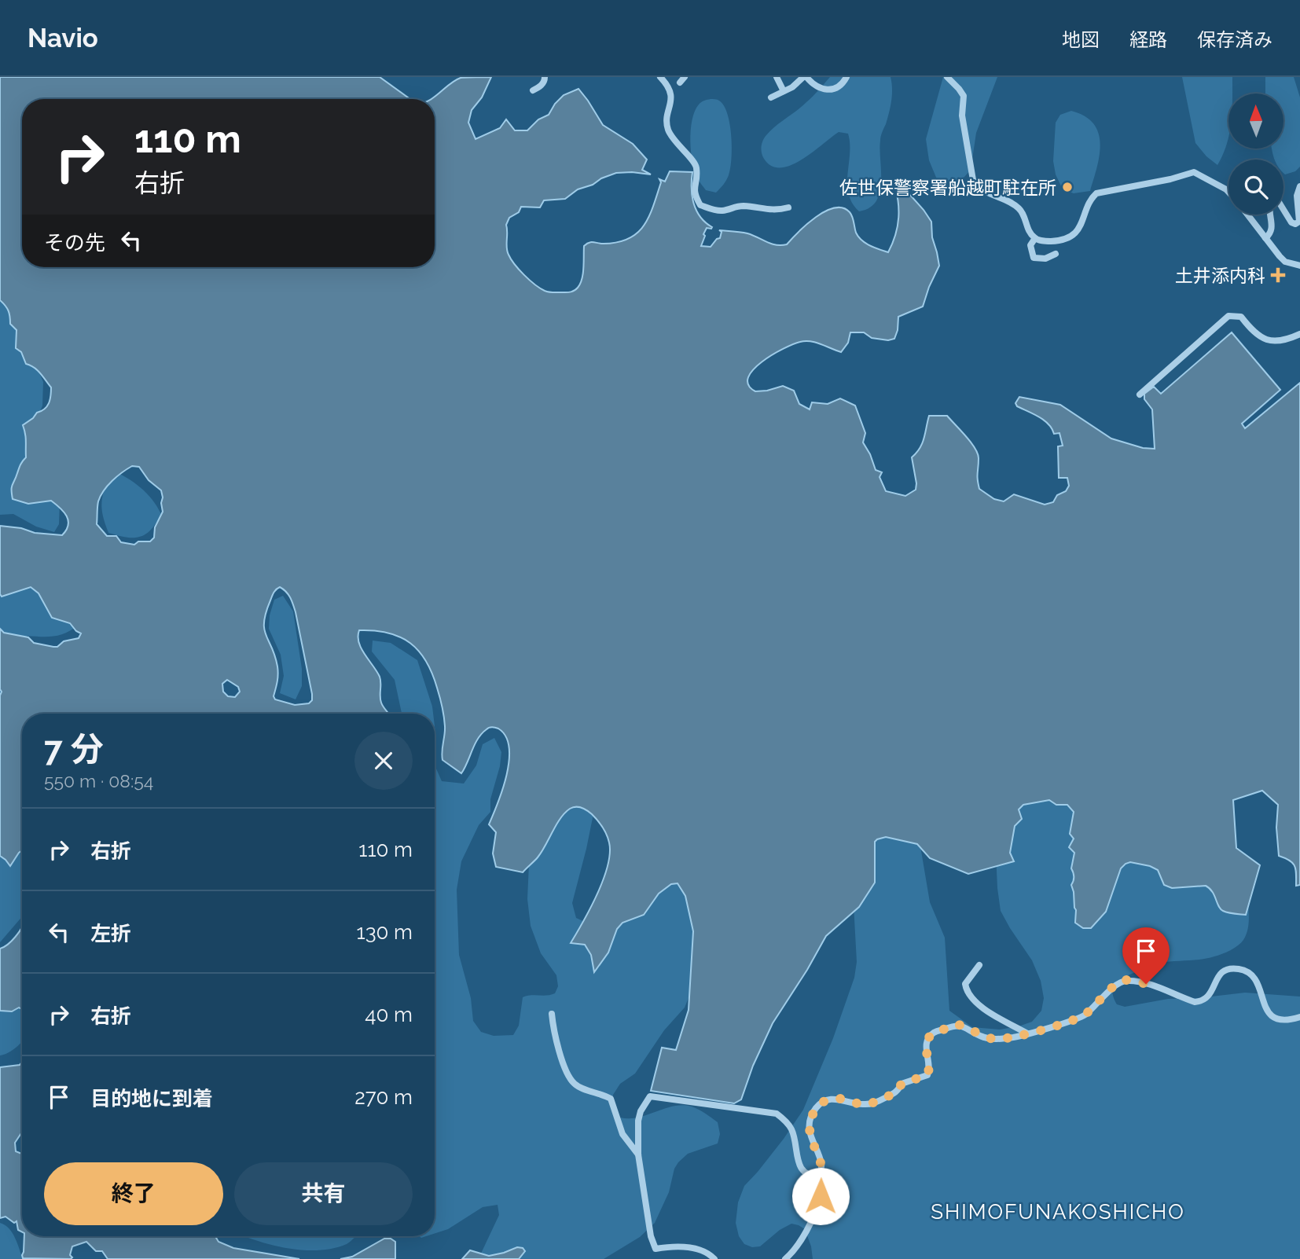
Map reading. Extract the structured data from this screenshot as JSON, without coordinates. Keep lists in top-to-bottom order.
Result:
{
  "districts": ["SHIMOFUNAKOSHICHO"],
  "places": {
    "other": ["佐世保警察署船越町駐在所"],
    "health": ["土井添内科"]
  },
  "north": "top",
  "page": {
    "header": "Navio",
    "nav": ["地図", "経路", "保存済み"],
    "turn": ["110 m", "右折"],
    "then": "その先",
    "heading": ["7 分", "550 m · 08:54"],
    "list": [
      {
        "name": "右折",
        "value": "110 m"
      },
      {
        "name": "左折",
        "value": "130 m"
      },
      {
        "name": "右折",
        "value": "40 m"
      },
      {
        "name": "目的地に到着",
        "value": "270 m"
      }
    ],
    "buttons": ["終了", "共有"]
  }
}
